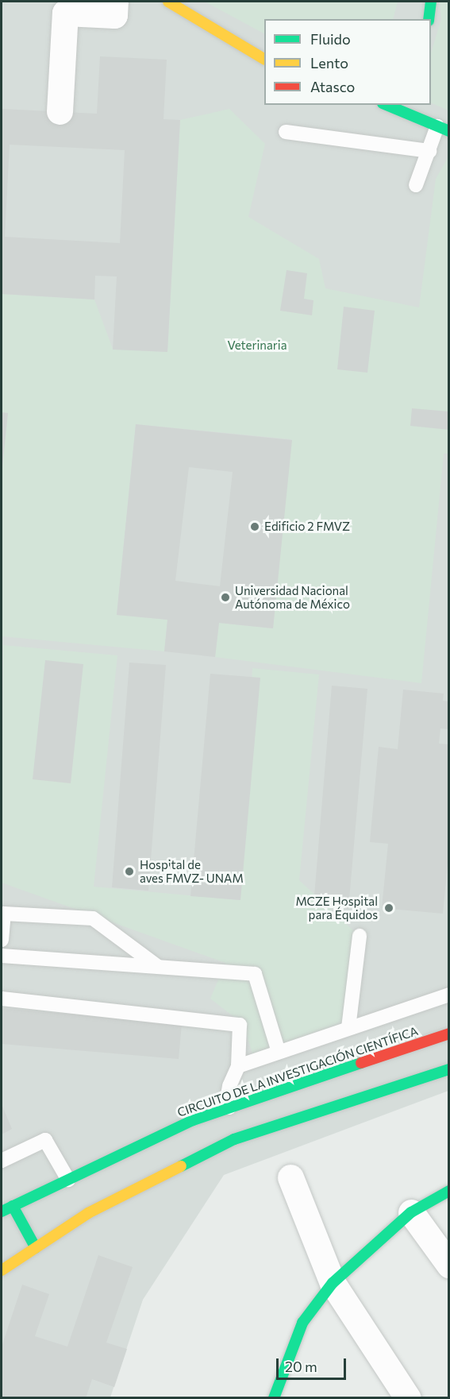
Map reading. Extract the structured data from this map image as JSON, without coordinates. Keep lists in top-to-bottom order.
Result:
{
  "streets": {
    "street": ["CIRCUITO DE LA INVESTIGACIÓN CIENTÍFICA"]
  },
  "parks": ["Veterinaria"],
  "places": [
    "Edificio 2 FMVZ",
    "Universidad Nacional Autónoma de México",
    "Hospital de aves FMVZ- UNAM",
    "MCZE Hospital para Équidos"
  ],
  "legend": ["Fluido", "Lento", "Atasco"],
  "scale_bar": "20 m"
}
